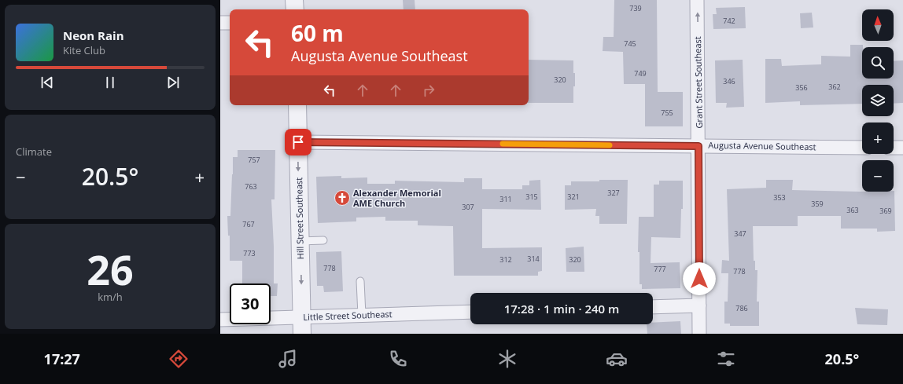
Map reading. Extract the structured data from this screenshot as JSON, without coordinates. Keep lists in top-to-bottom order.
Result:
{
  "streets": {
    "street": [
      "Grant Street Southeast",
      "Augusta Avenue Southeast",
      "Hill Street Southeast",
      "Little Street Southeast"
    ]
  },
  "crossings": [
    ["Grant Street Southeast", "Augusta Avenue Southeast"],
    ["Augusta Avenue Southeast", "Hill Street Southeast"],
    ["Hill Street Southeast", "Little Street Southeast"]
  ],
  "one_way": ["Grant Street Southeast", "Hill Street Southeast"],
  "places": {
    "church": ["Alexander Memorial AME Church"]
  },
  "house_numbers": [
    "739",
    "742",
    "745",
    "749",
    "320",
    "346",
    "362",
    "356",
    "755",
    "757",
    "763",
    "327",
    "315",
    "321",
    "353",
    "311",
    "359",
    "307",
    "363",
    "369",
    "767",
    "347",
    "773",
    "314",
    "312",
    "320",
    "778",
    "777",
    "778",
    "786"
  ],
  "north": "top",
  "page": {
    "map_buttons": ["+", "−"],
    "turn": ["60 m", "Augusta Avenue Southeast"],
    "song": ["Neon Rain", "Kite Club"],
    "tile": [
      "Climate",
      ["26", "km/h"]
    ],
    "heat": ["−", "20.5°", "+"],
    "limit": "30",
    "trip": "17:28 · 1 min · 240 m",
    "tabs": ["17:27", "20.5°"]
  }
}
